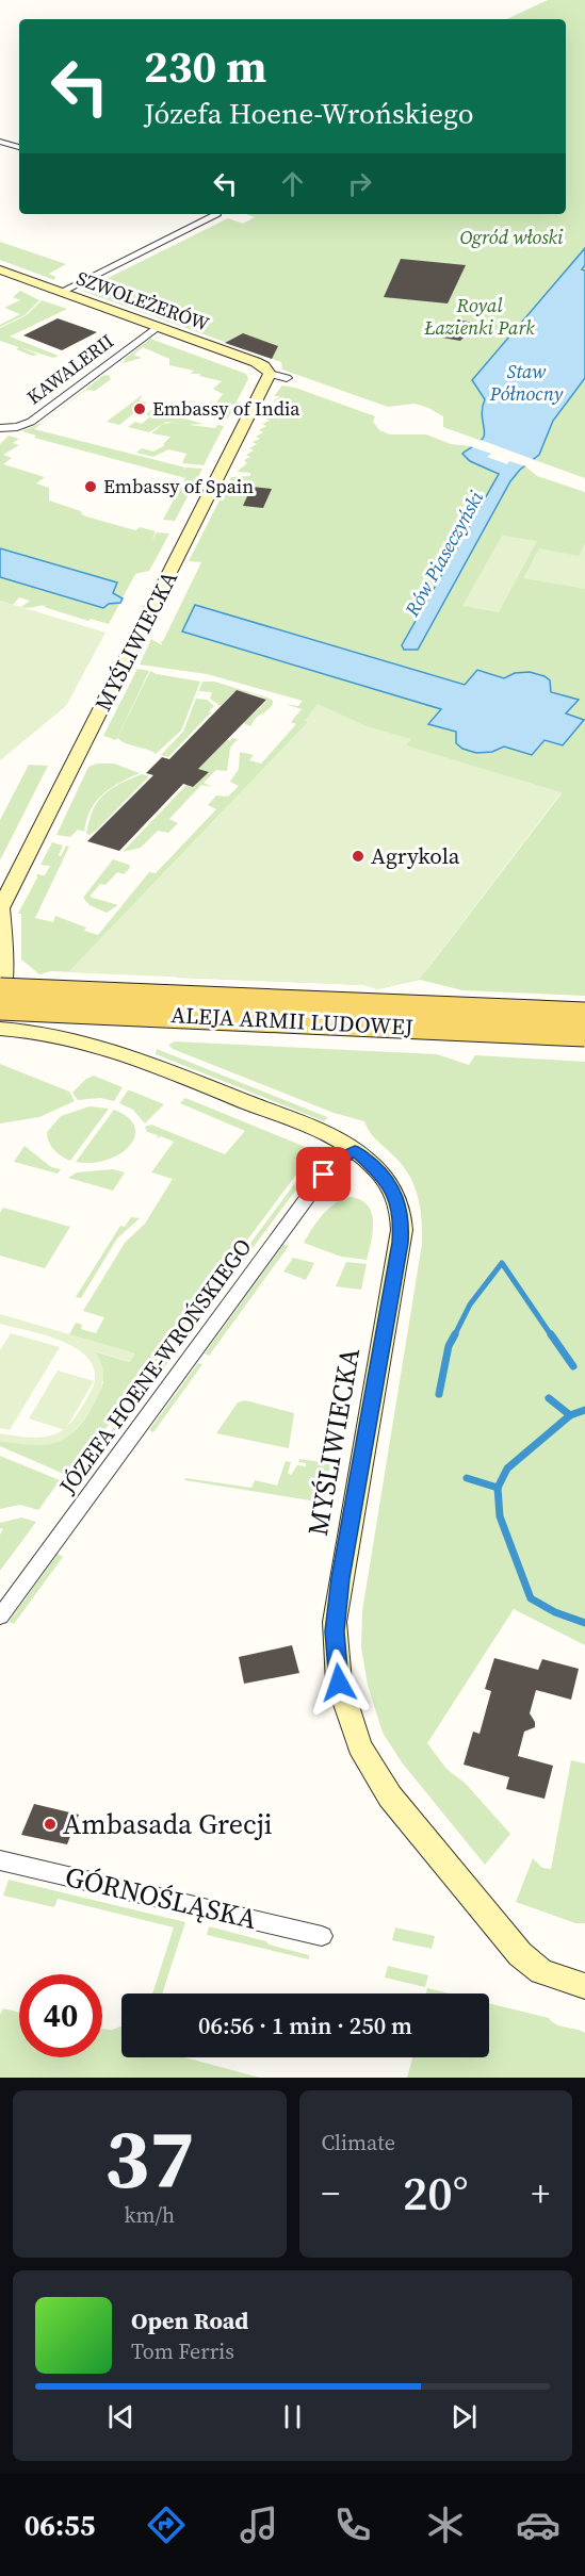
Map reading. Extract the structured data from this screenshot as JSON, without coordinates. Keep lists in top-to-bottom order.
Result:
{
  "streets": {
    "main road": ["ALEJA ARMII LUDOWEJ"],
    "street": [
      "SZWOLEŻERÓW",
      "KAWALERII",
      "MYŚLIWIECKA",
      "JÓZEFA HOENE-WROŃSKIEGO",
      "GÓRNOŚLĄSKA"
    ]
  },
  "crossings": [
    ["SZWOLEŻERÓW", "KAWALERII"],
    ["SZWOLEŻERÓW", "MYŚLIWIECKA"],
    ["MYŚLIWIECKA", "ALEJA ARMII LUDOWEJ"],
    ["MYŚLIWIECKA", "JÓZEFA HOENE-WROŃSKIEGO"]
  ],
  "water": ["Staw Północny", "Rów Piaseczyński"],
  "parks": ["Ogród włoski", "Royal Łazienki Park"],
  "places": [
    "Embassy of India",
    "Embassy of Spain",
    "Agrykola",
    "Ambasada Grecji"
  ],
  "page": {
    "turn": ["230 m", "Józefa Hoene-Wrońskiego"],
    "limit": "40",
    "trip": "06:56 · 1 min · 250 m",
    "tile": [
      ["37", "km/h"],
      "Climate"
    ],
    "heat": ["−", "20°", "+"],
    "song": ["Open Road", "Tom Ferris"],
    "tabs": "06:55"
  }
}
